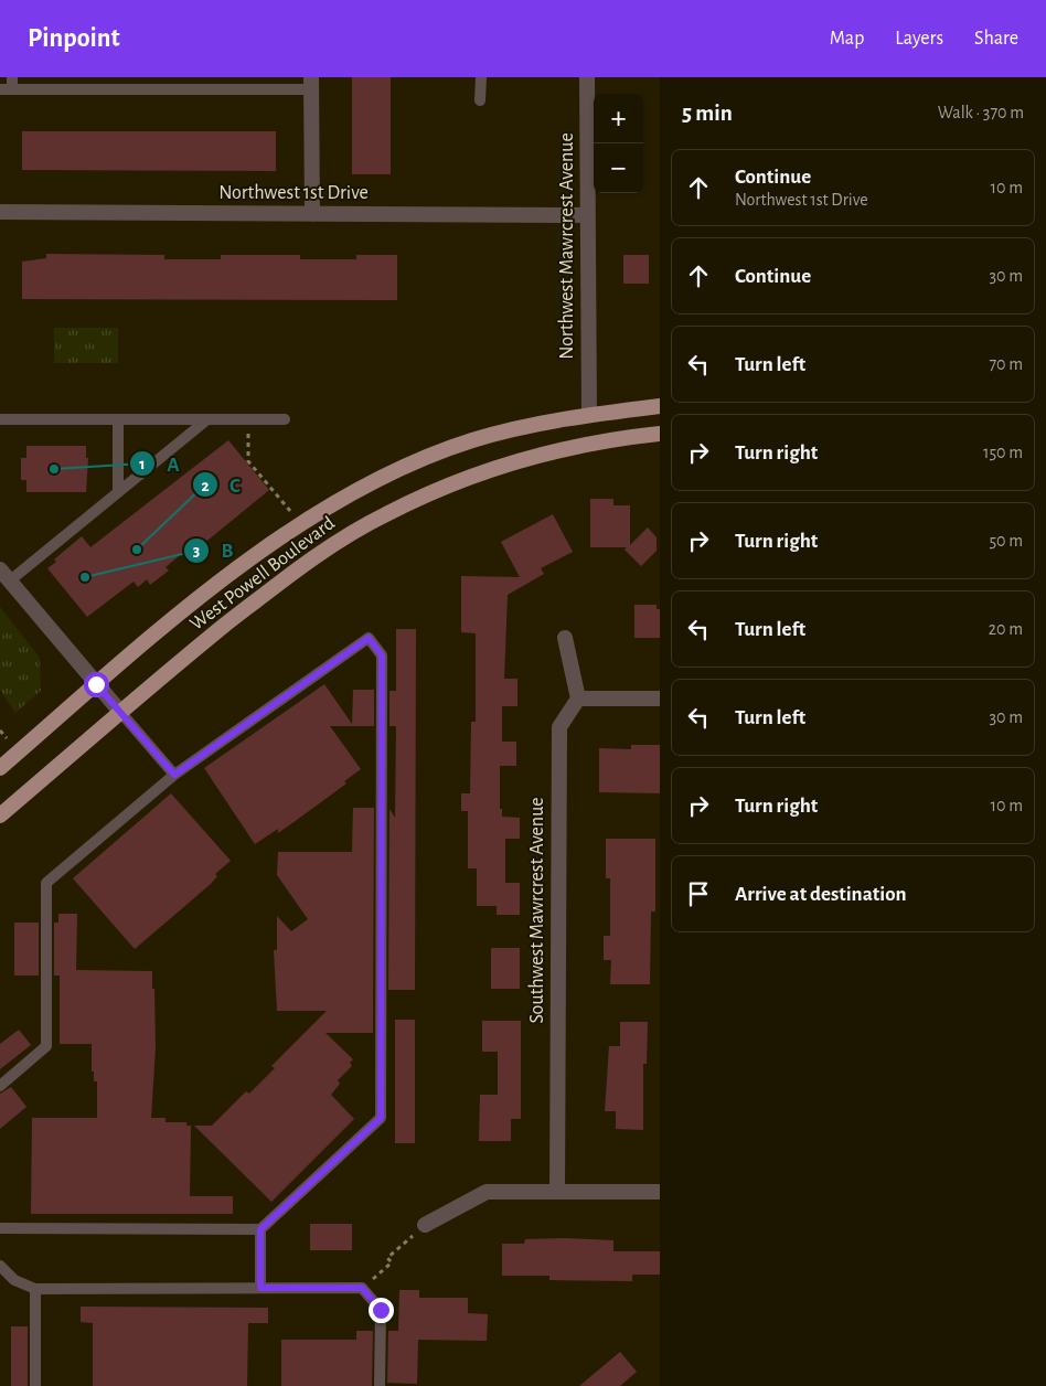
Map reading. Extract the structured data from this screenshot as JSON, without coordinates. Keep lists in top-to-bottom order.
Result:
{
  "streets": {
    "main road": ["West Powell Boulevard"],
    "street": ["Northwest 1st Drive", "Northwest Mawrcrest Avenue", "Southwest Mawrcrest Avenue"]
  },
  "crossings": [
    ["Northwest 1st Drive", "Northwest Mawrcrest Avenue"],
    ["Northwest Mawrcrest Avenue", "West Powell Boulevard"]
  ],
  "places": ["A", "C", "B"],
  "page": {
    "header": "Pinpoint",
    "nav": ["Map", "Layers", "Share"],
    "heading": ["5 min", "Walk · 370 m"],
    "map_buttons": ["+", "−"],
    "list": [
      ["Continue", "Northwest 1st Drive", "10 m"],
      ["Continue", "30 m"],
      ["Turn left", "70 m"],
      ["Turn right", "150 m"],
      ["Turn right", "50 m"],
      ["Turn left", "20 m"],
      ["Turn left", "30 m"],
      ["Turn right", "10 m"],
      "Arrive at destination"
    ]
  }
}
